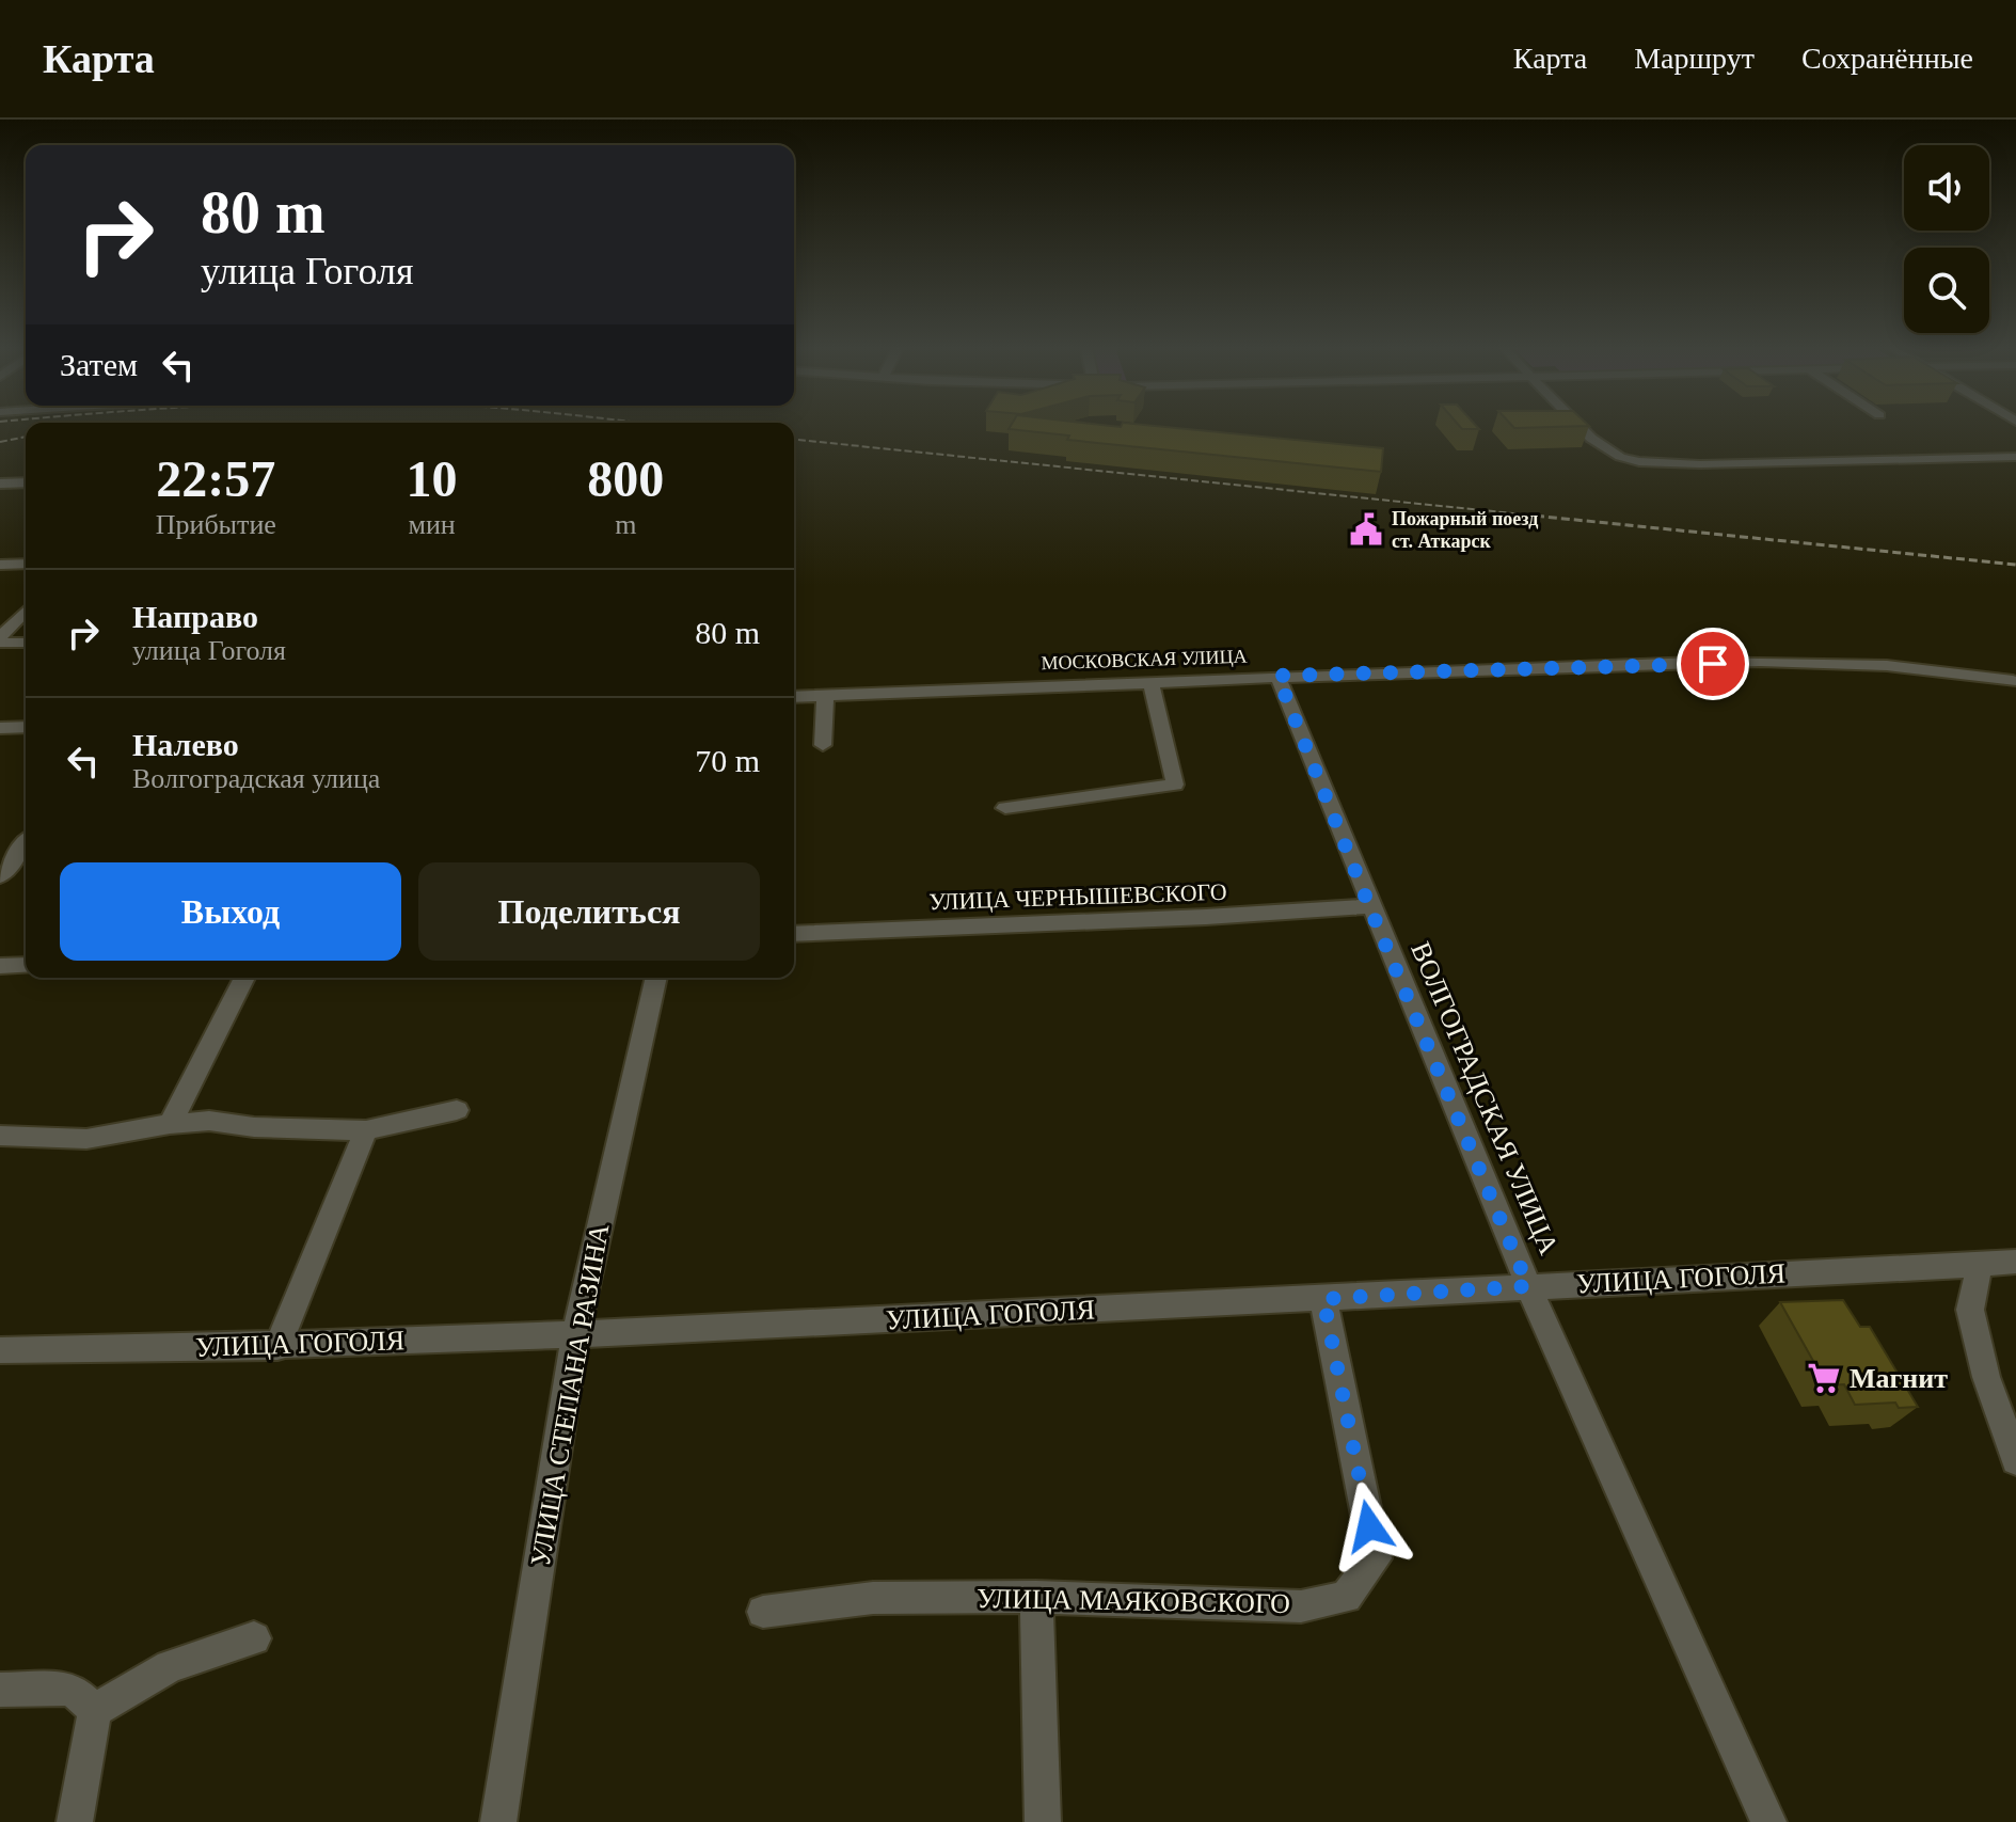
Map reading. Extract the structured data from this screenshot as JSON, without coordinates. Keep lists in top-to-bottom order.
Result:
{
  "streets": {
    "street": [
      "МОСКОВСКАЯ УЛИЦА",
      "УЛИЦА ЧЕРНЫШЕВСКОГО",
      "ВОЛГОГРАДСКАЯ УЛИЦА",
      "УЛИЦА ГОГОЛЯ",
      "УЛИЦА СТЕПАНА РАЗИНА",
      "УЛИЦА МАЯКОВСКОГО"
    ]
  },
  "crossings": [
    ["МОСКОВСКАЯ УЛИЦА", "ВОЛГОГРАДСКАЯ УЛИЦА"],
    ["УЛИЦА ЧЕРНЫШЕВСКОГО", "ВОЛГОГРАДСКАЯ УЛИЦА"],
    ["ВОЛГОГРАДСКАЯ УЛИЦА", "УЛИЦА ГОГОЛЯ"],
    ["УЛИЦА ГОГОЛЯ", "УЛИЦА СТЕПАНА РАЗИНА"],
    ["УЛИЦА ГОГОЛЯ", "УЛИЦА МАЯКОВСКОГО"]
  ],
  "places": {
    "public building": ["Пожарный поезд ст. Аткарск"],
    "supermarket": ["Магнит"]
  },
  "page": {
    "header": "Карта",
    "nav": ["Карта", "Маршрут", "Сохранённые"],
    "turn": ["80 m", "улица Гоголя"],
    "then": "Затем",
    "eta": [
      "22:57",
      "Прибытие",
      "10",
      "мин",
      "800",
      "m"
    ],
    "list": [
      {
        "name": "Направо",
        "note": "улица Гоголя",
        "value": "80 m"
      },
      {
        "name": "Налево",
        "note": "Волгоградская улица",
        "value": "70 m"
      }
    ],
    "buttons": ["Выход", "Поделиться"]
  }
}
